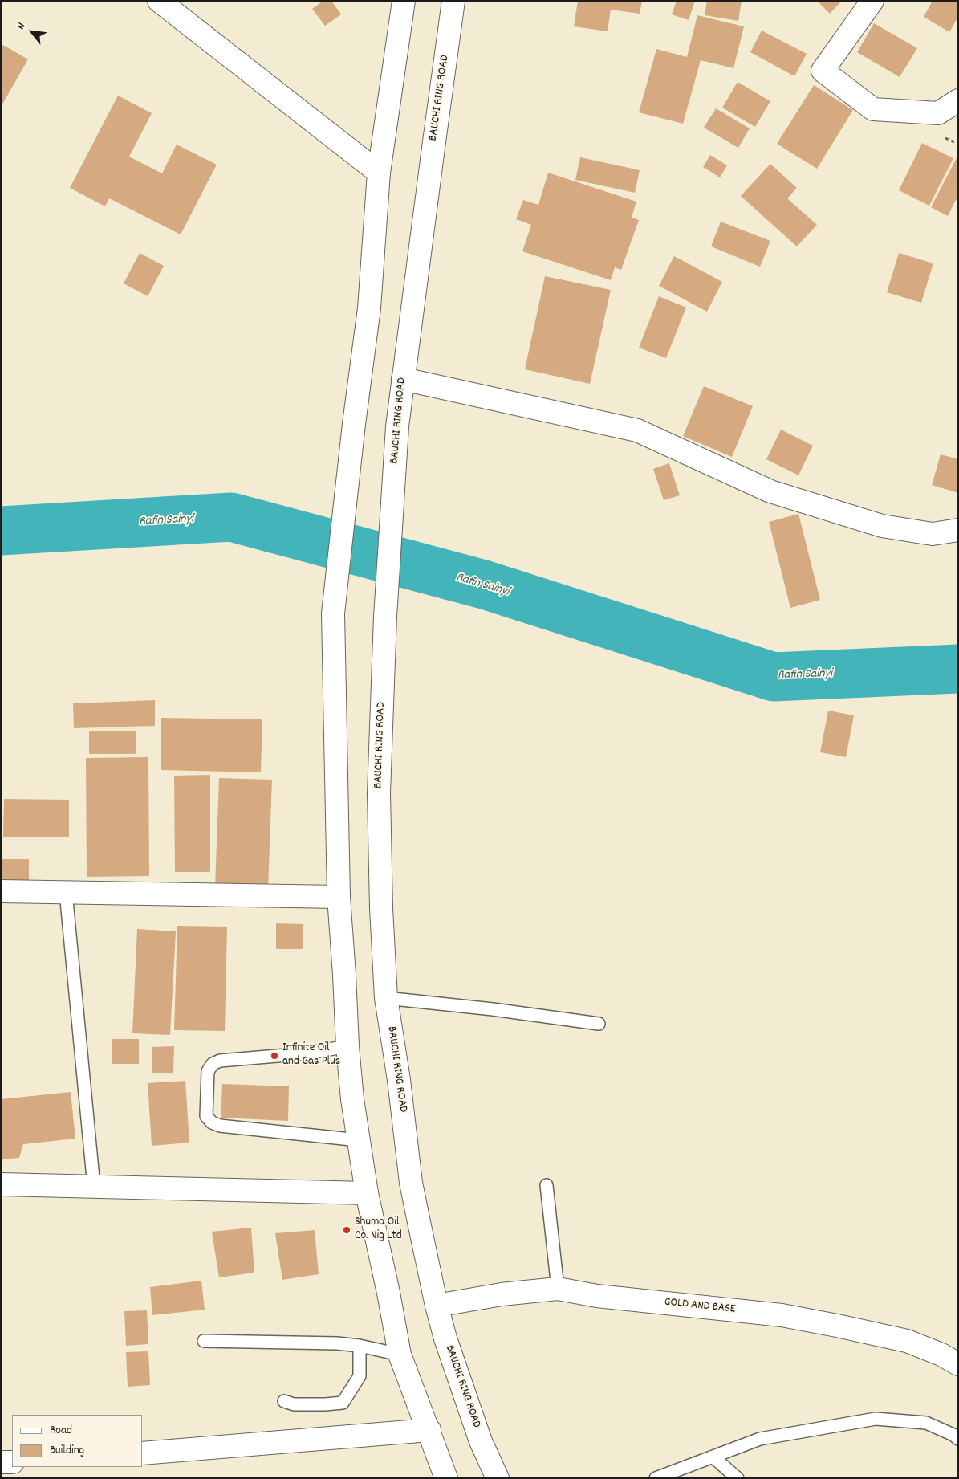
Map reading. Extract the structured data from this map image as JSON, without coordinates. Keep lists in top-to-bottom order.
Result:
{
  "streets": {
    "main road": ["BAUCHI RING ROAD", "GOLD AND BASE"]
  },
  "crossings": [
    ["BAUCHI RING ROAD", "GOLD AND BASE"]
  ],
  "water": ["Rafin Sainyi"],
  "places": ["Infinite Oil and Gas Plus", "Shuma Oil Co. Nig Ltd"],
  "legend": ["Road", "Building"],
  "north": "top left"
}
